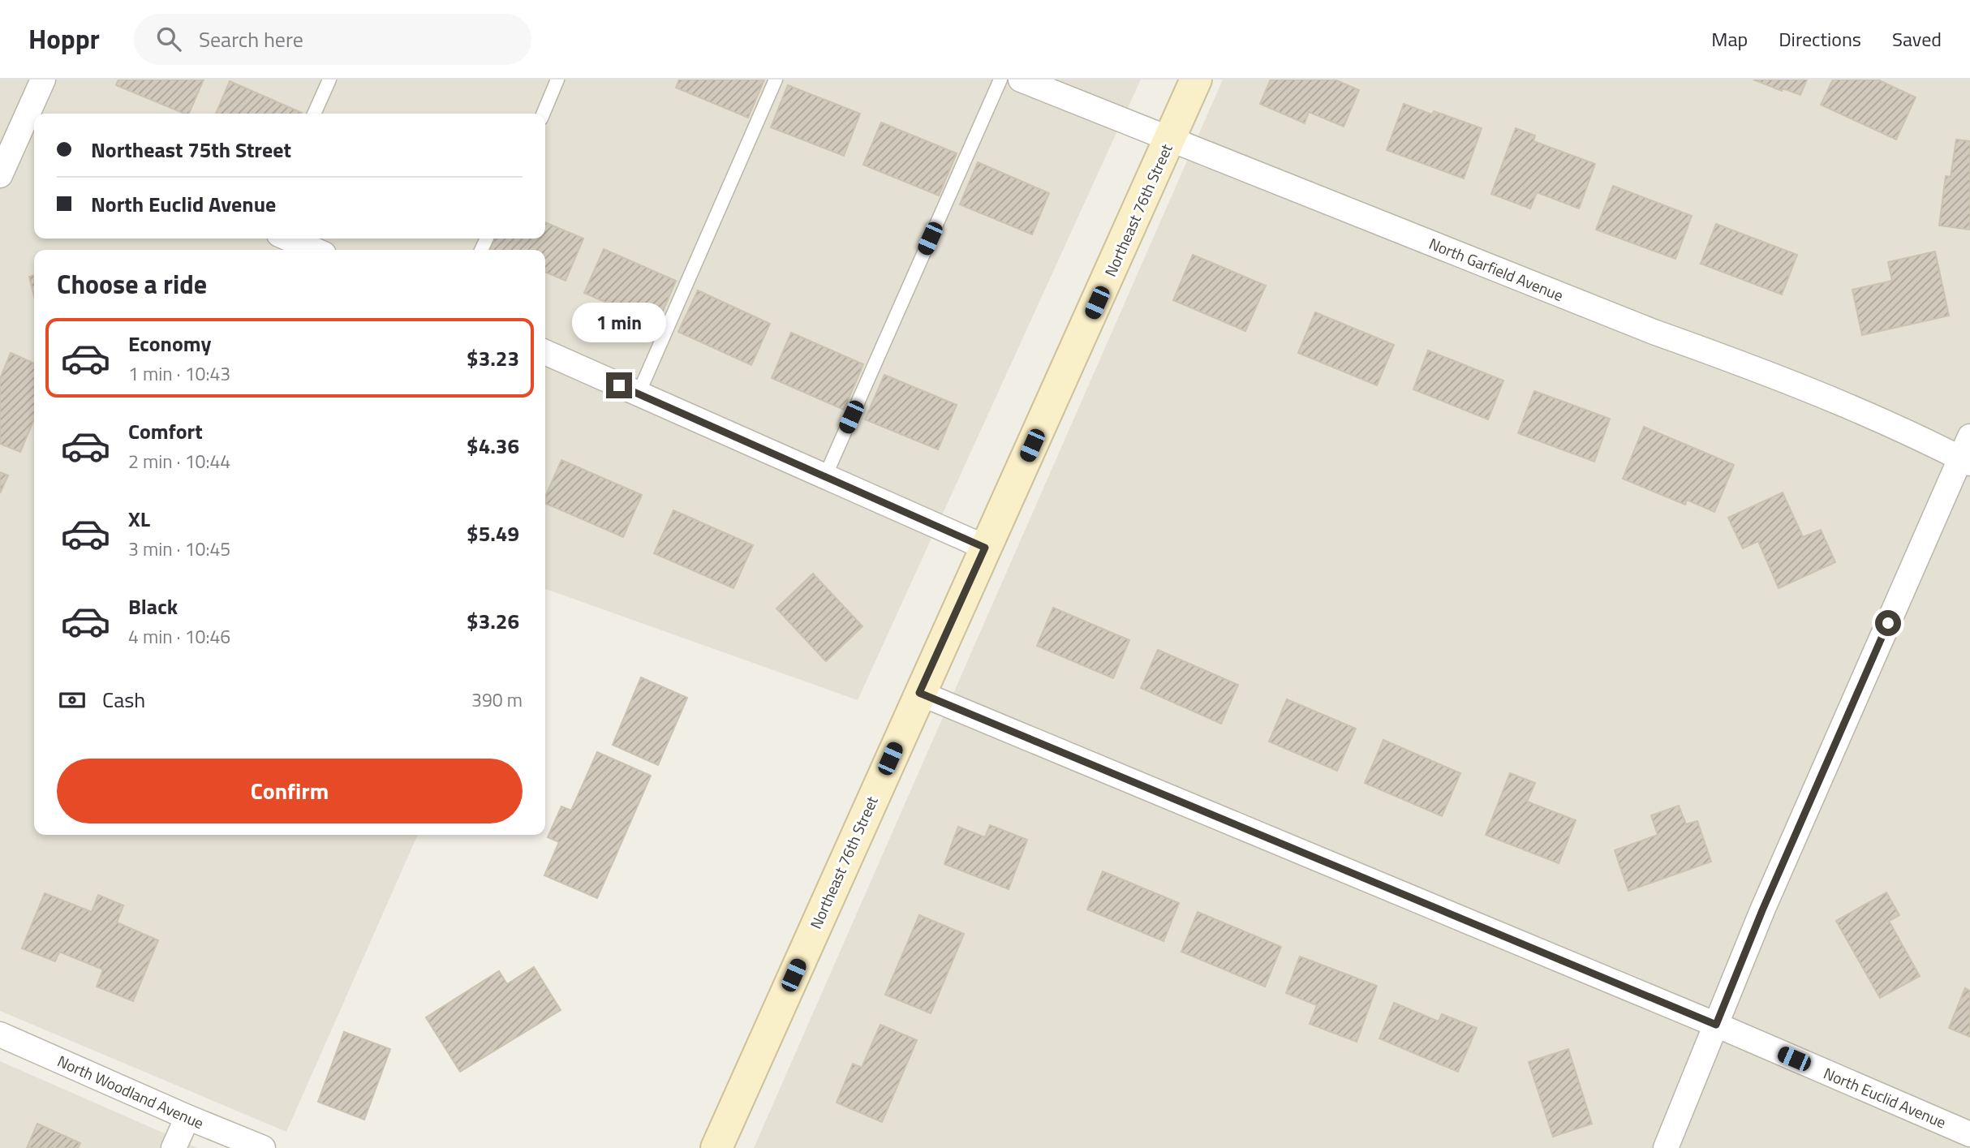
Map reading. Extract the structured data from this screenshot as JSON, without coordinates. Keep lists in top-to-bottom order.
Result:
{
  "streets": {
    "street": [
      "Northeast 76th Street",
      "North Garfield Avenue",
      "North Woodland Avenue",
      "North Euclid Avenue"
    ]
  },
  "crossings": [
    ["Northeast 76th Street", "North Garfield Avenue"],
    ["Northeast 76th Street", "North Euclid Avenue"]
  ],
  "page": {
    "header": "Hoppr",
    "search": "Search here",
    "nav": ["Map", "Directions", "Saved"],
    "banner": ["Northeast 75th Street", "North Euclid Avenue"],
    "heading": "Choose a ride",
    "bubble": "1 min",
    "list": [
      {
        "name": "Economy",
        "note": "1 min · 10:43",
        "value": "$3.23"
      },
      {
        "name": "Comfort",
        "note": "2 min · 10:44",
        "value": "$4.36"
      },
      {
        "name": "XL",
        "note": "3 min · 10:45",
        "value": "$5.49"
      },
      {
        "name": "Black",
        "note": "4 min · 10:46",
        "value": "$3.26"
      }
    ],
    "pay": ["Cash", "390 m"],
    "buttons": "Confirm"
  }
}
